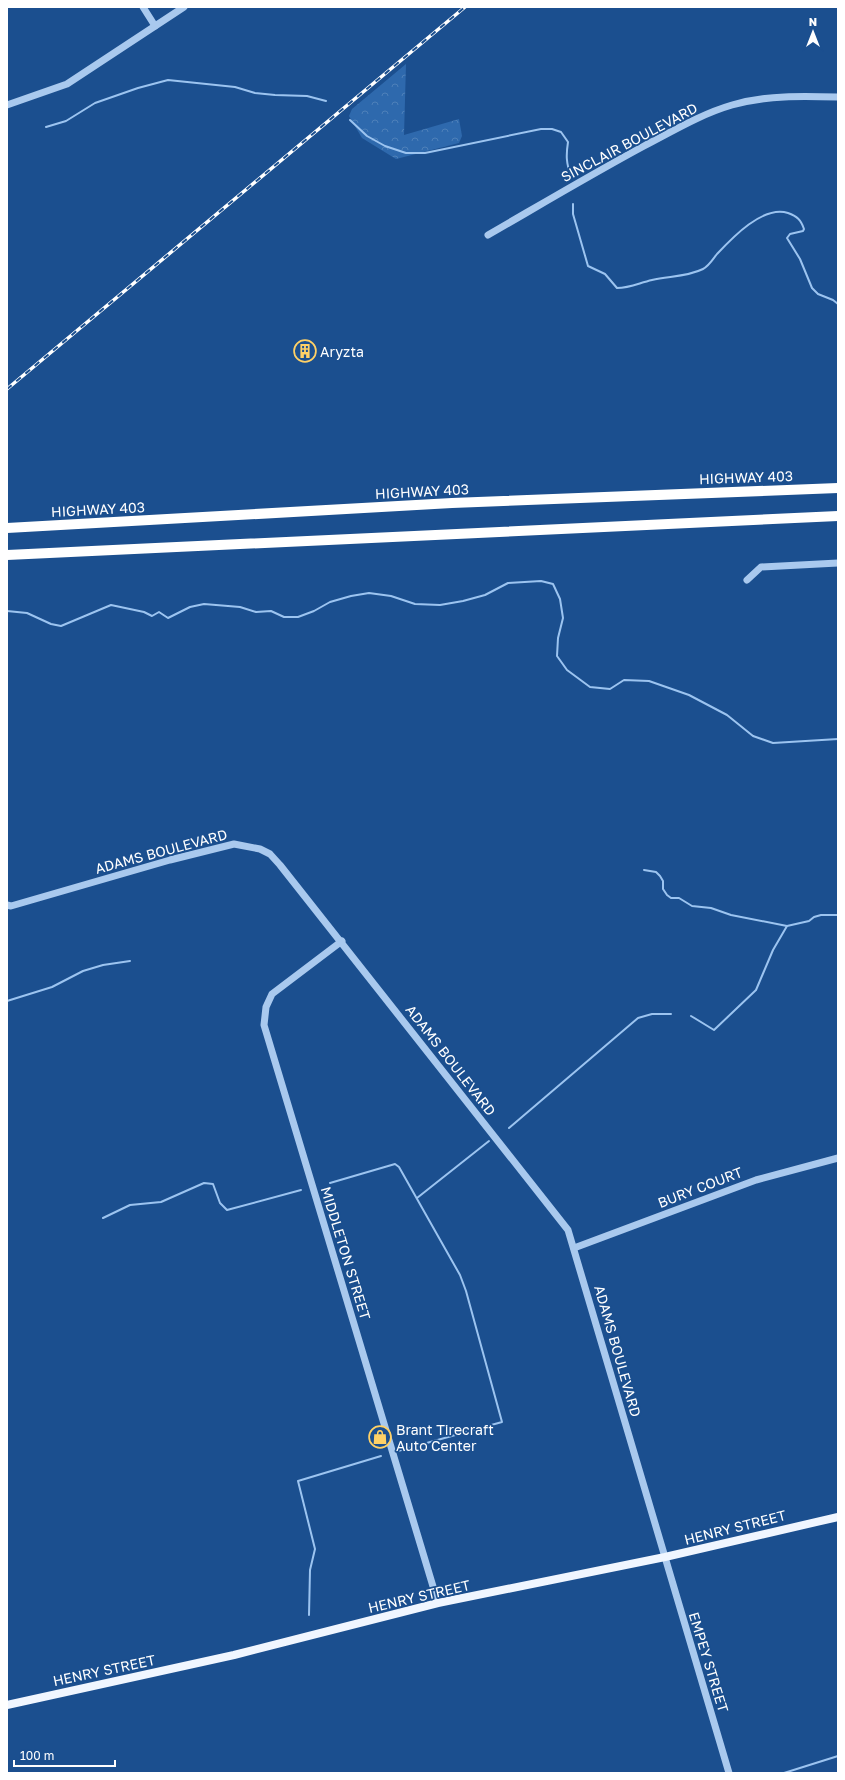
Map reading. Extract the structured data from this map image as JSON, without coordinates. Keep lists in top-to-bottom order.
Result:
{
  "streets": {
    "highway": ["HIGHWAY 403"],
    "main road": ["HENRY STREET"],
    "street": [
      "SINCLAIR BOULEVARD",
      "ADAMS BOULEVARD",
      "BURY COURT",
      "MIDDLETON STREET",
      "EMPEY STREET"
    ]
  },
  "crossings": [
    ["ADAMS BOULEVARD", "BURY COURT"],
    ["ADAMS BOULEVARD", "MIDDLETON STREET"],
    ["ADAMS BOULEVARD", "HENRY STREET"],
    ["ADAMS BOULEVARD", "EMPEY STREET"],
    ["MIDDLETON STREET", "HENRY STREET"],
    ["HENRY STREET", "EMPEY STREET"]
  ],
  "places": {
    "building": ["Aryzta"],
    "shop": ["Brant Tirecraft Auto Center"]
  },
  "scale_bar": "100 m",
  "north": "top"
}
